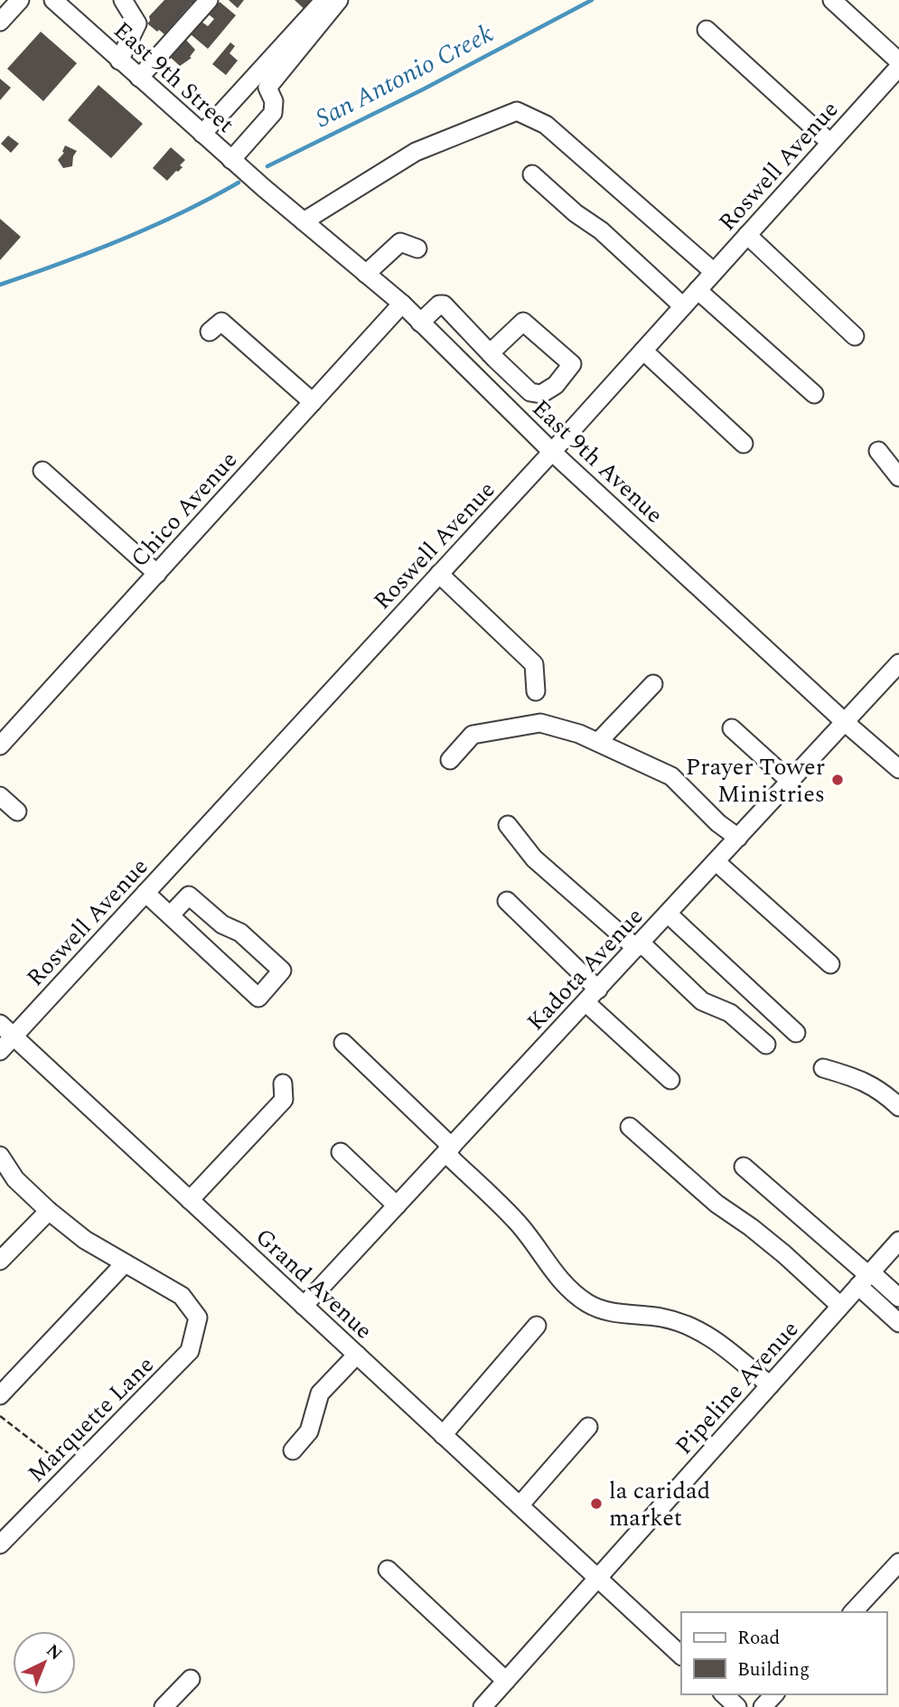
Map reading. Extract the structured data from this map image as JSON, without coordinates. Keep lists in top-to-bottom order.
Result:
{
  "streets": {
    "street": [
      "East 9th Street",
      "Roswell Avenue",
      "East 9th Avenue",
      "Chico Avenue",
      "Kadota Avenue",
      "Grand Avenue",
      "Pipeline Avenue",
      "Marquette Lane"
    ]
  },
  "crossings": [
    ["East 9th Street", "East 9th Avenue"],
    ["Roswell Avenue", "East 9th Avenue"],
    ["Roswell Avenue", "Grand Avenue"],
    ["East 9th Avenue", "Chico Avenue"],
    ["East 9th Avenue", "Kadota Avenue"],
    ["Kadota Avenue", "Grand Avenue"],
    ["Grand Avenue", "Pipeline Avenue"]
  ],
  "water": ["San Antonio Creek"],
  "places": ["Prayer Tower Ministries", "la caridad market"],
  "legend": ["Road", "Building"],
  "north": "top right"
}
